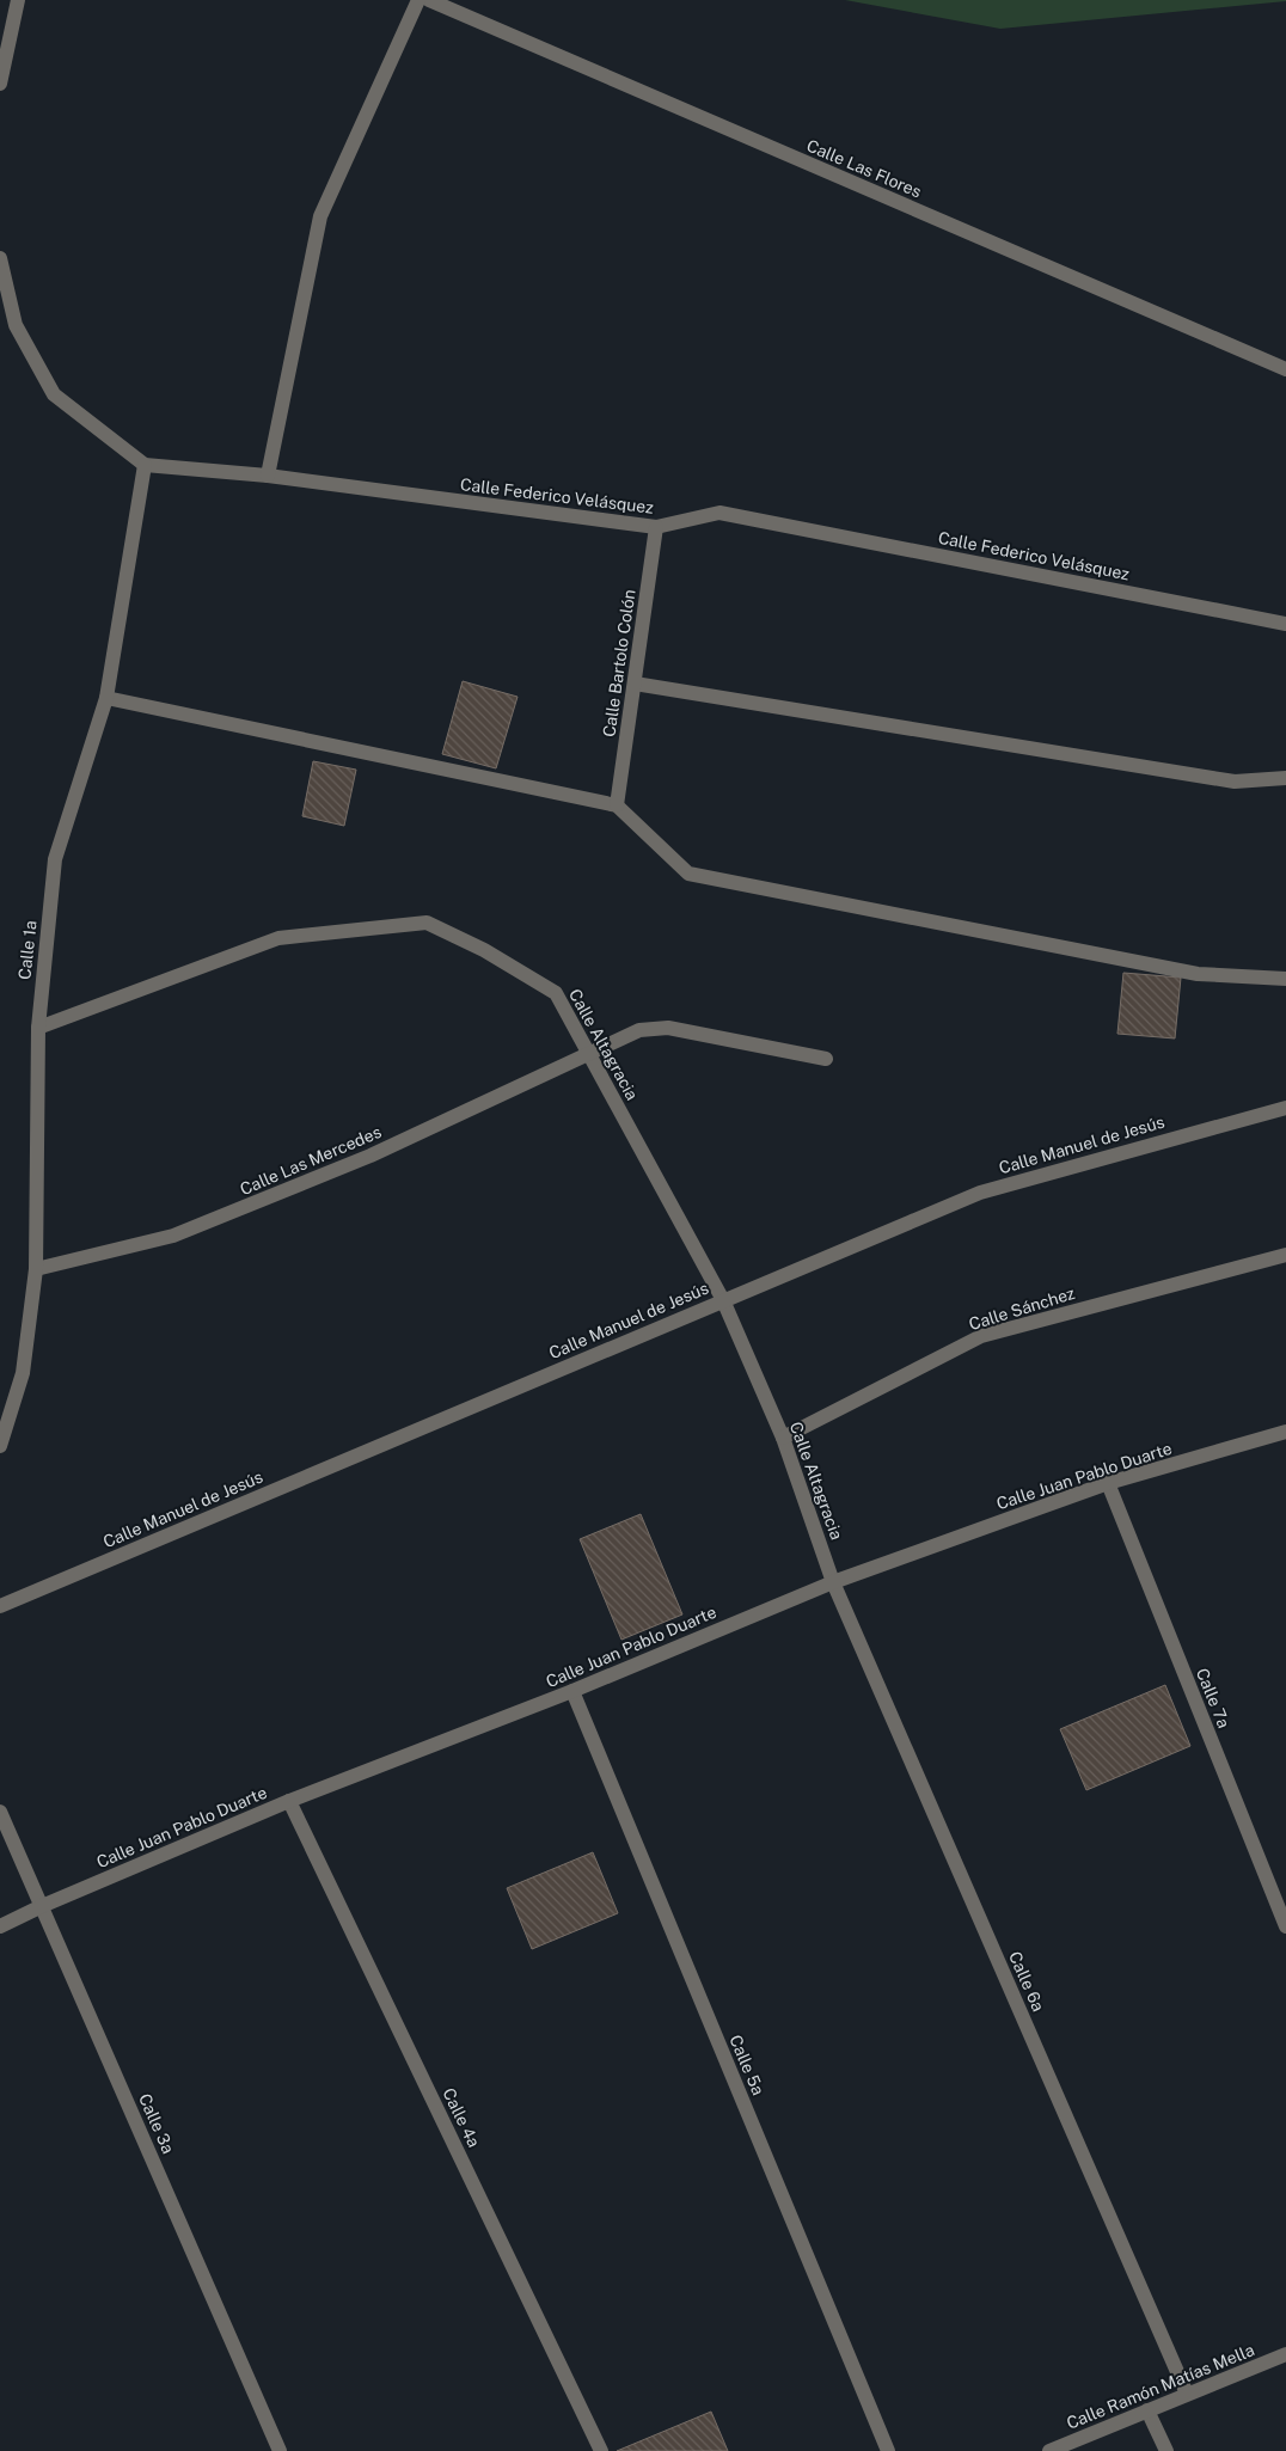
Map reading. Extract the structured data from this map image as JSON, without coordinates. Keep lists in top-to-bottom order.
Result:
{
  "streets": {
    "street": [
      "Calle Las Flores",
      "Calle Federico Velásquez",
      "Calle Bartolo Colón",
      "Calle 1a",
      "Calle Altagracia",
      "Calle Manuel de Jesús",
      "Calle Las Mercedes",
      "Calle Sánchez",
      "Calle Juan Pablo Duarte",
      "Calle 7a",
      "Calle 6a",
      "Calle 5a",
      "Calle 4a",
      "Calle 3a",
      "Calle Ramón Matías Mella"
    ]
  },
  "crossings": [
    ["Calle Federico Velásquez", "Calle Bartolo Colón"],
    ["Calle Federico Velásquez", "Calle 1a"],
    ["Calle 1a", "Calle Altagracia"],
    ["Calle 1a", "Calle Las Mercedes"],
    ["Calle Altagracia", "Calle Manuel de Jesús"],
    ["Calle Altagracia", "Calle Las Mercedes"],
    ["Calle Altagracia", "Calle Sánchez"],
    ["Calle Altagracia", "Calle Juan Pablo Duarte"],
    ["Calle Altagracia", "Calle 6a"],
    ["Calle Juan Pablo Duarte", "Calle 7a"],
    ["Calle Juan Pablo Duarte", "Calle 6a"],
    ["Calle Juan Pablo Duarte", "Calle 5a"],
    ["Calle Juan Pablo Duarte", "Calle 4a"],
    ["Calle Juan Pablo Duarte", "Calle 3a"],
    ["Calle 6a", "Calle Ramón Matías Mella"]
  ]
}
